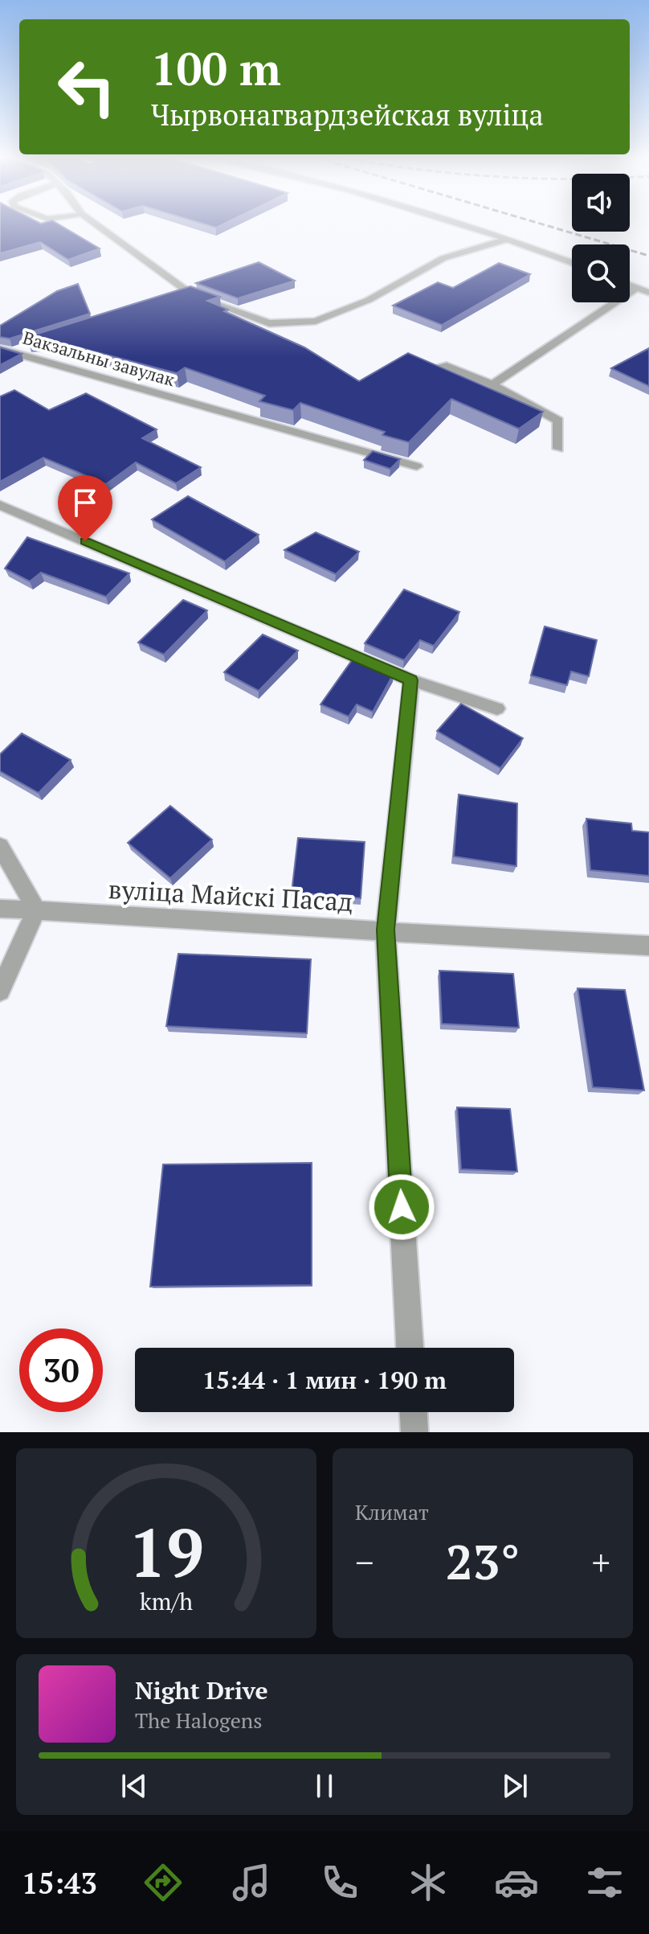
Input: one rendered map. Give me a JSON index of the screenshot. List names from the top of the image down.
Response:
{
  "streets": {
    "street": ["Вакзальны завулак", "вуліца Майскі Пасад"]
  },
  "page": {
    "turn": ["100 m", "Чырвонагвардзейская вуліца"],
    "limit": "30",
    "trip": "15:44 · 1 мин · 190 m",
    "tile": "Климат",
    "heat": ["−", "23°", "+"],
    "song": ["Night Drive", "The Halogens"],
    "tabs": "15:43",
    "gauge": ["19", "km/h"]
  }
}
